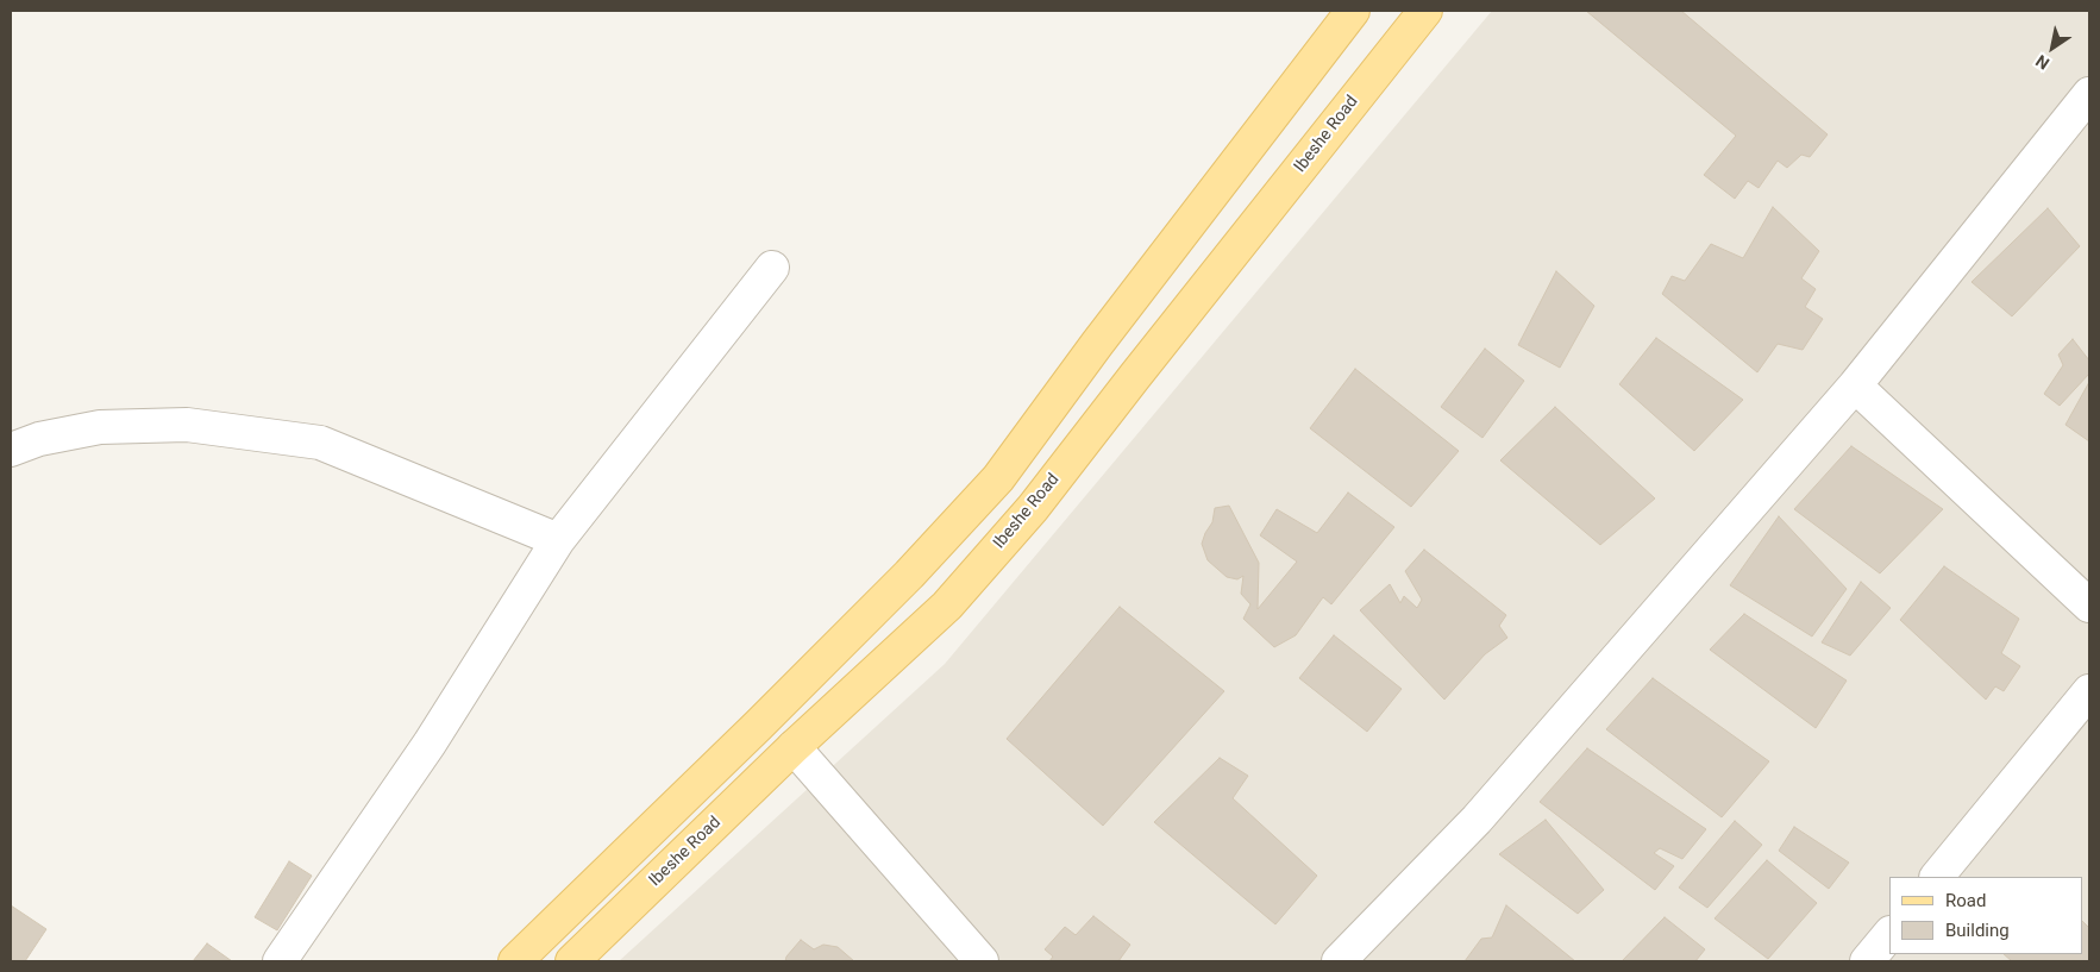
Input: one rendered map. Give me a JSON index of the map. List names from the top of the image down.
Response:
{
  "streets": {
    "main road": ["Ibeshe Road"]
  },
  "legend": ["Road", "Building"],
  "north": "bottom left"
}
